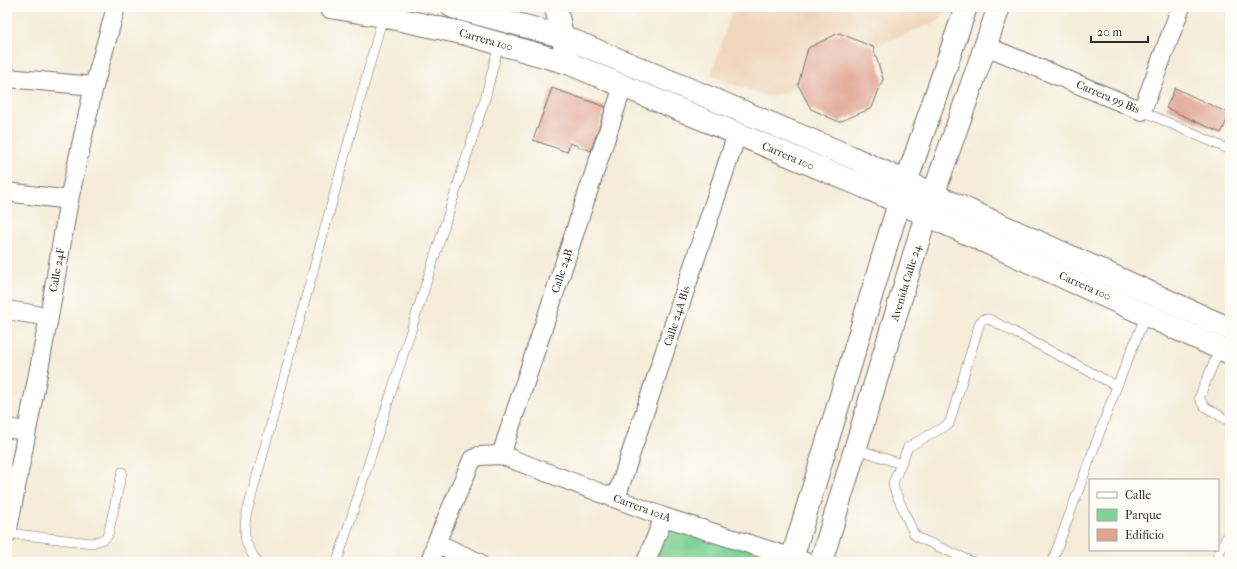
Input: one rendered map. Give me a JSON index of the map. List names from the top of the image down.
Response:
{
  "streets": {
    "main road": ["Carrera 100", "Avenida Calle 24"],
    "street": [
      "Carrera 99 Bis",
      "Calle 24F",
      "Calle 24B",
      "Calle 24A Bis",
      "Carrera 101A"
    ]
  },
  "crossings": [
    ["Carrera 100", "Calle 24B"],
    ["Carrera 100", "Avenida Calle 24"],
    ["Carrera 100", "Calle 24A Bis"],
    ["Carrera 99 Bis", "Avenida Calle 24"],
    ["Calle 24B", "Carrera 101A"],
    ["Calle 24A Bis", "Carrera 101A"]
  ],
  "legend": ["Calle", "Parque", "Edificio"],
  "scale_bar": "20 m"
}
